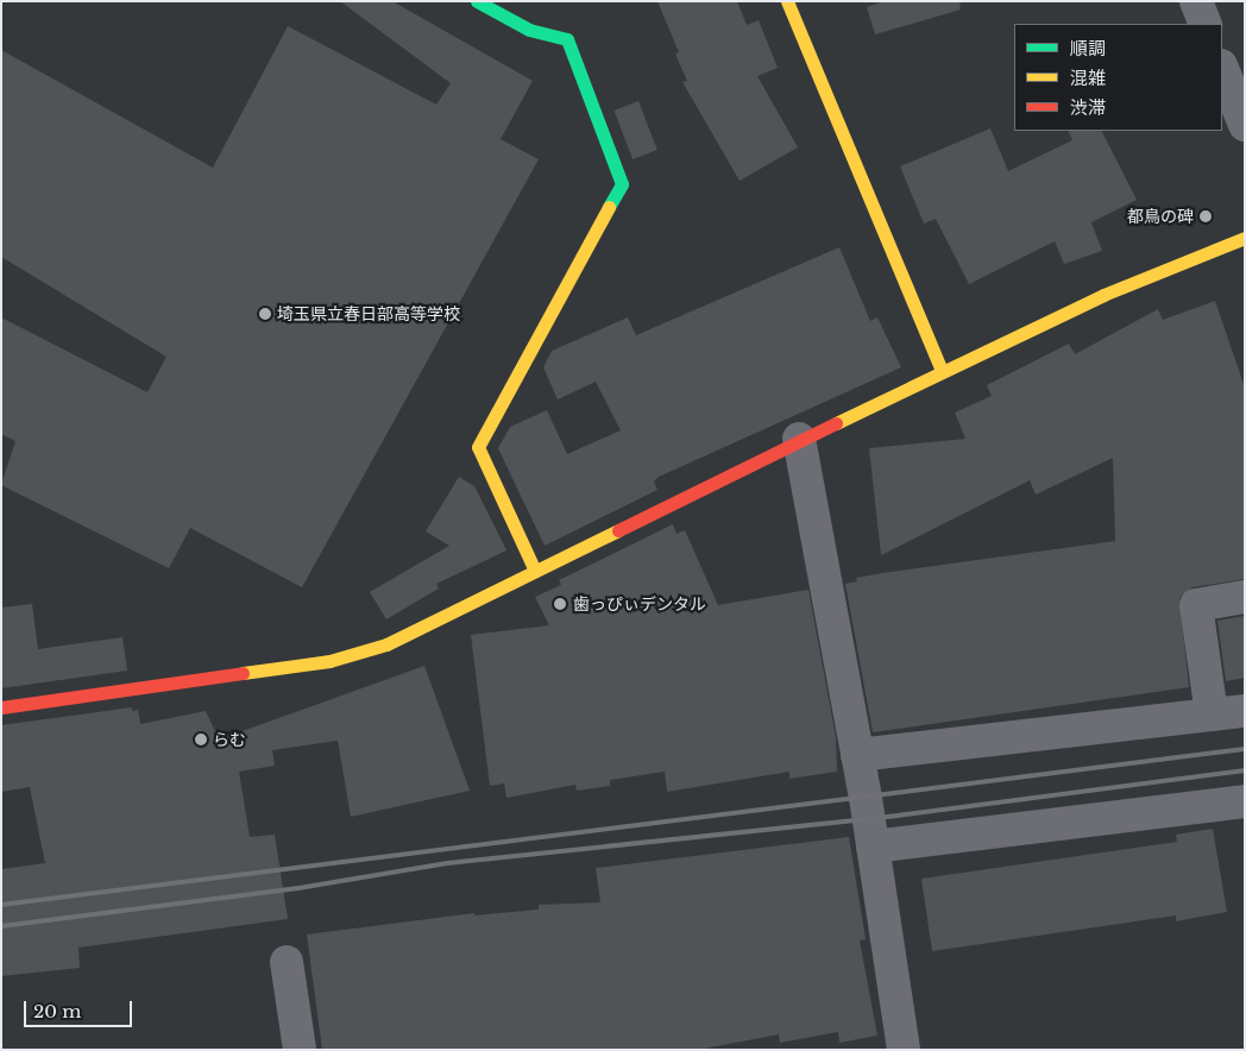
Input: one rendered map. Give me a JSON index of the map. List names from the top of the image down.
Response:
{
  "places": [
    "都鳥の碑",
    "埼玉県立春日部高等学校",
    "歯っぴぃデンタル",
    "らむ"
  ],
  "legend": ["順調", "混雑", "渋滞"],
  "scale_bar": "20 m"
}
